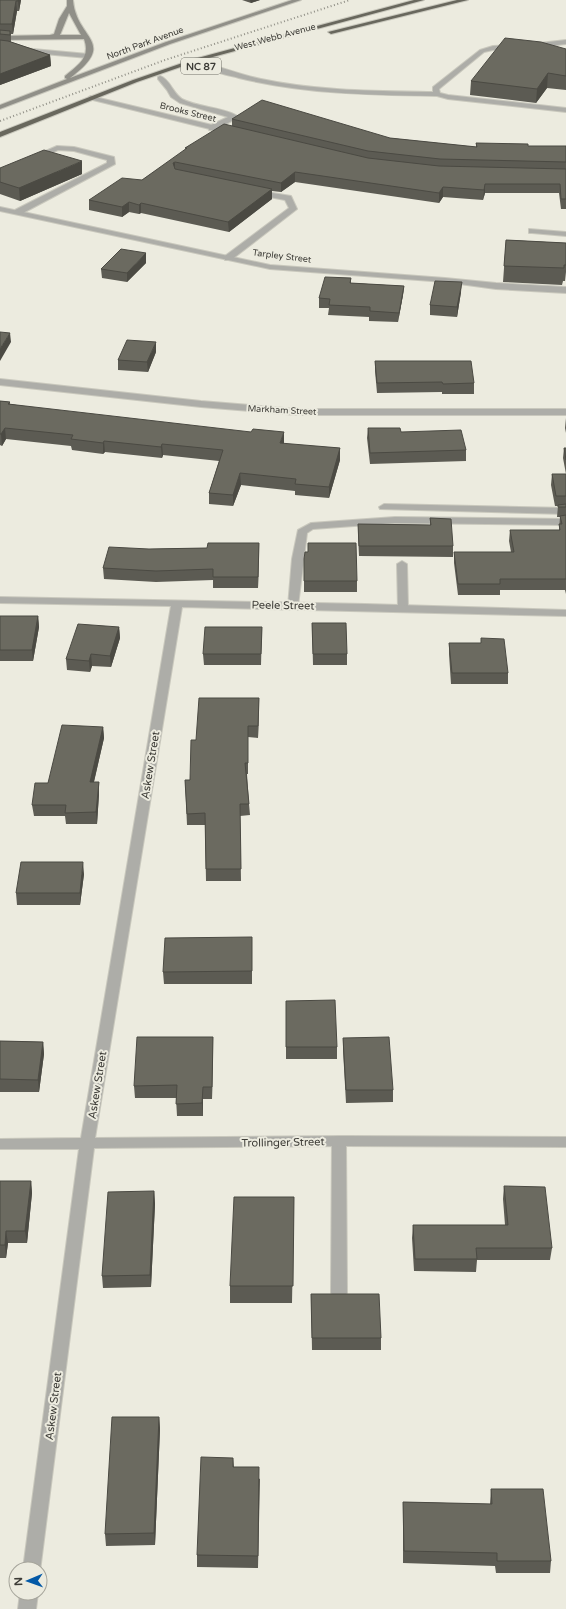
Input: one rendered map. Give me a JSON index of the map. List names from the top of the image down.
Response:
{
  "streets": {
    "highway": ["West Webb Avenue", "NC 87"],
    "street": [
      "North Park Avenue",
      "Brooks Street",
      "Tarpley Street",
      "Markham Street",
      "Peele Street",
      "Askew Street",
      "Trollinger Street"
    ]
  },
  "crossings": [
    ["West Webb Avenue", "Brooks Street"],
    ["Peele Street", "Askew Street"],
    ["Askew Street", "Trollinger Street"]
  ],
  "north": "left"
}
